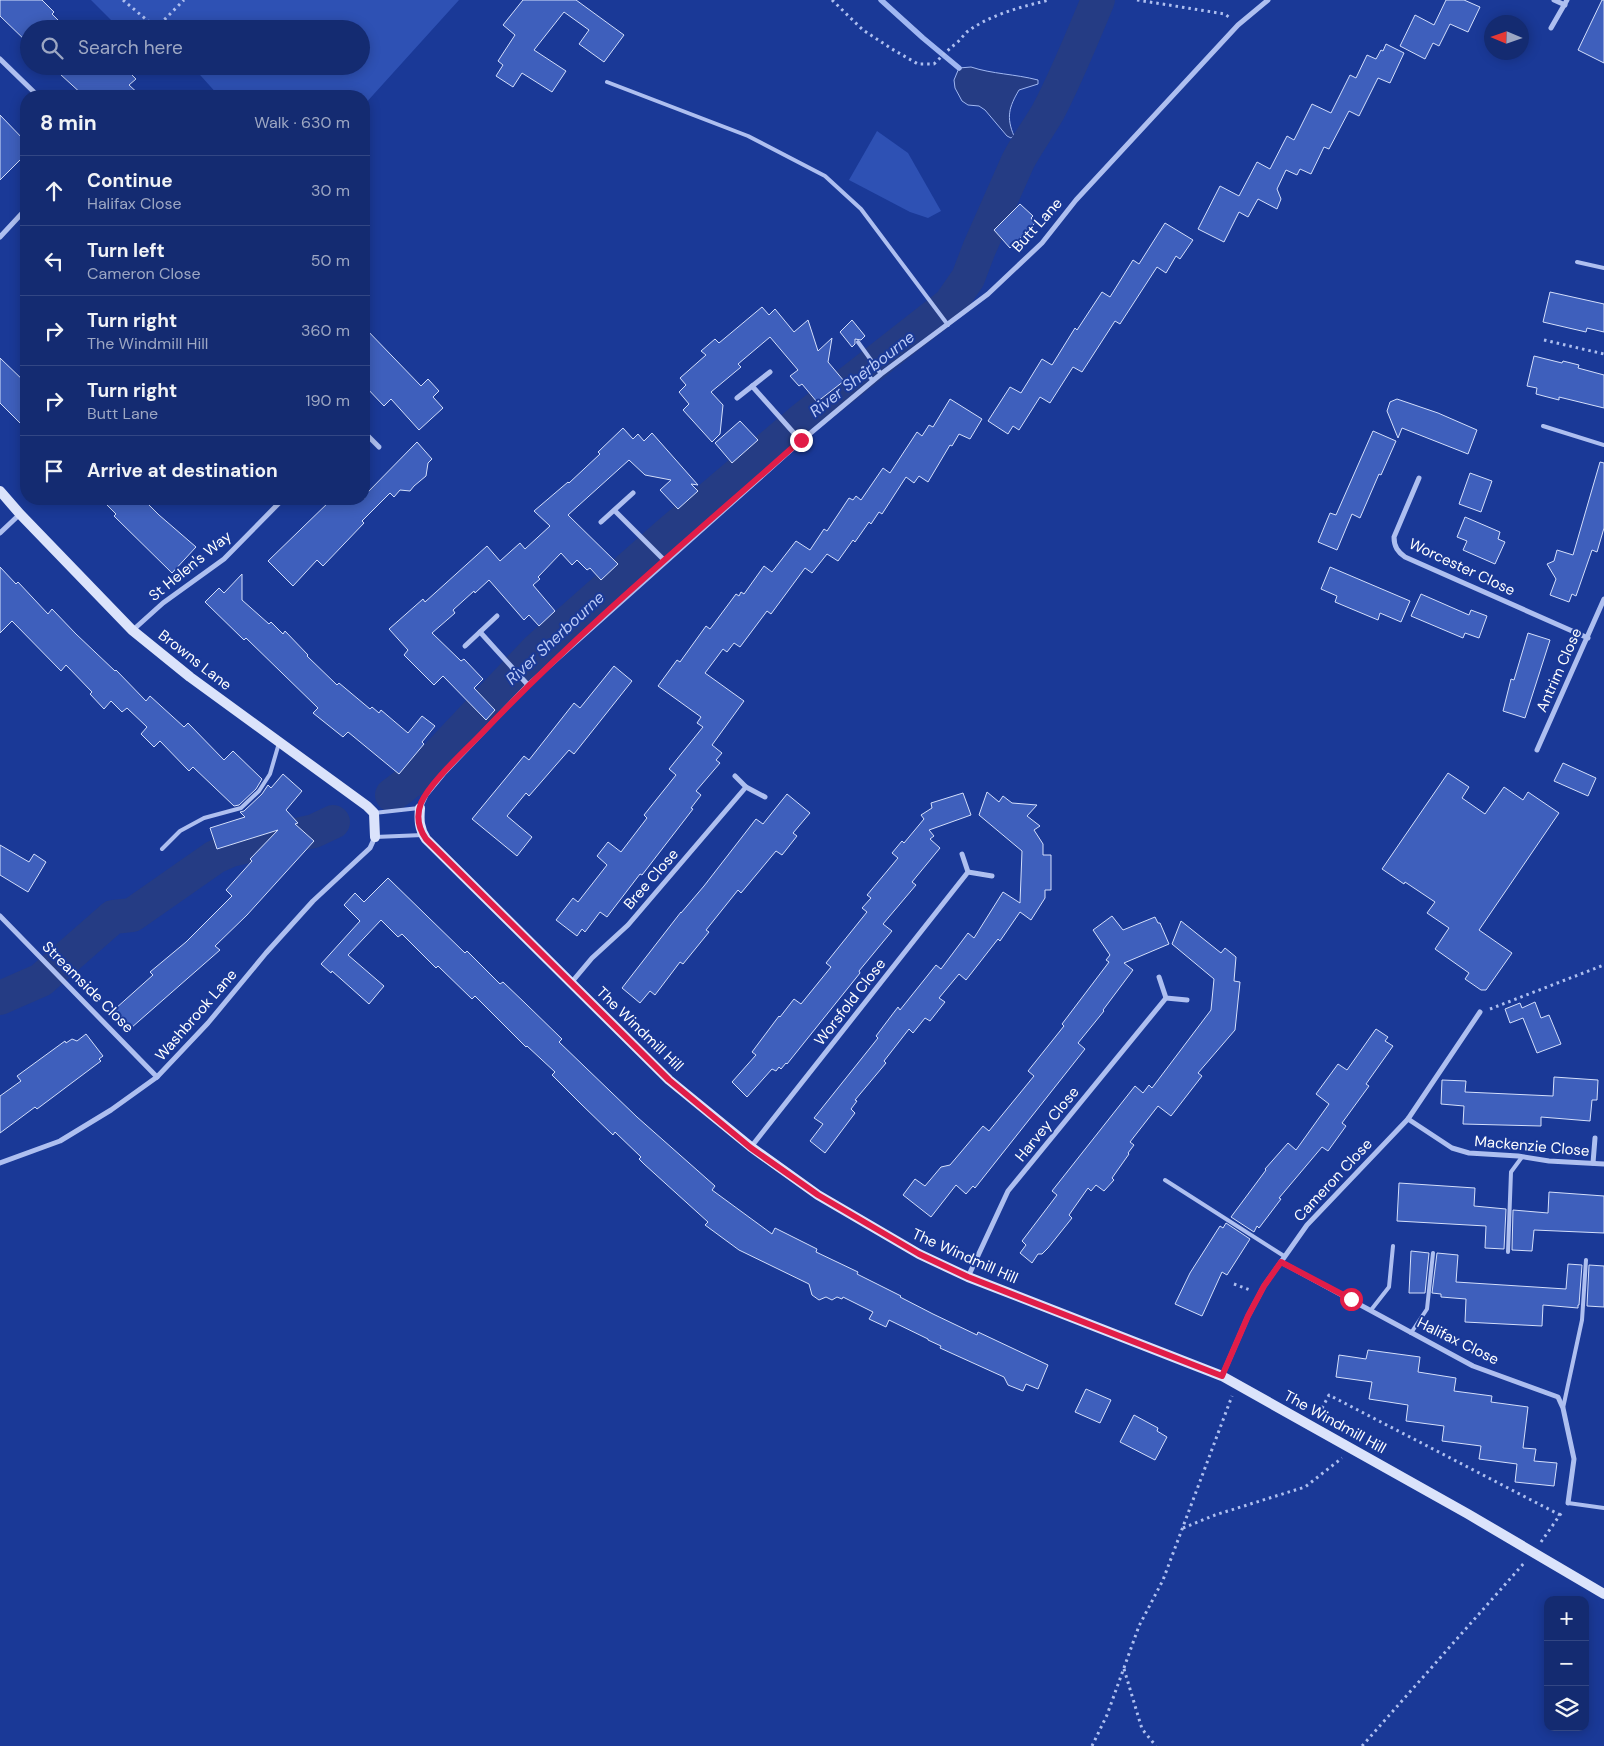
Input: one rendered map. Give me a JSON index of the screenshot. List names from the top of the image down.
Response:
{
  "streets": {
    "street": [
      "Butt Lane",
      "St Helen's Way",
      "Worcester Close",
      "Browns Lane",
      "Antrim Close",
      "Bree Close",
      "Streamside Close",
      "Worsfold Close",
      "Washbrook Lane",
      "The Windmill Hill",
      "Harvey Close",
      "Mackenzie Close",
      "Cameron Close",
      "Halifax Close"
    ]
  },
  "crossings": [
    ["St Helen's Way", "Browns Lane"],
    ["Worcester Close", "Antrim Close"],
    ["Bree Close", "The Windmill Hill"],
    ["Streamside Close", "Washbrook Lane"],
    ["Worsfold Close", "The Windmill Hill"],
    ["The Windmill Hill", "Harvey Close"],
    ["The Windmill Hill", "Cameron Close"],
    ["Mackenzie Close", "Cameron Close"],
    ["Cameron Close", "Halifax Close"]
  ],
  "water": ["River Sherbourne"],
  "north": "left",
  "page": {
    "search": "Search here",
    "heading": ["8 min", "Walk · 630 m"],
    "list": [
      ["Continue", "Halifax Close", "30 m"],
      ["Turn left", "Cameron Close", "50 m"],
      ["Turn right", "The Windmill Hill", "360 m"],
      ["Turn right", "Butt Lane", "190 m"],
      "Arrive at destination"
    ],
    "map_buttons": ["+", "−"]
  }
}
